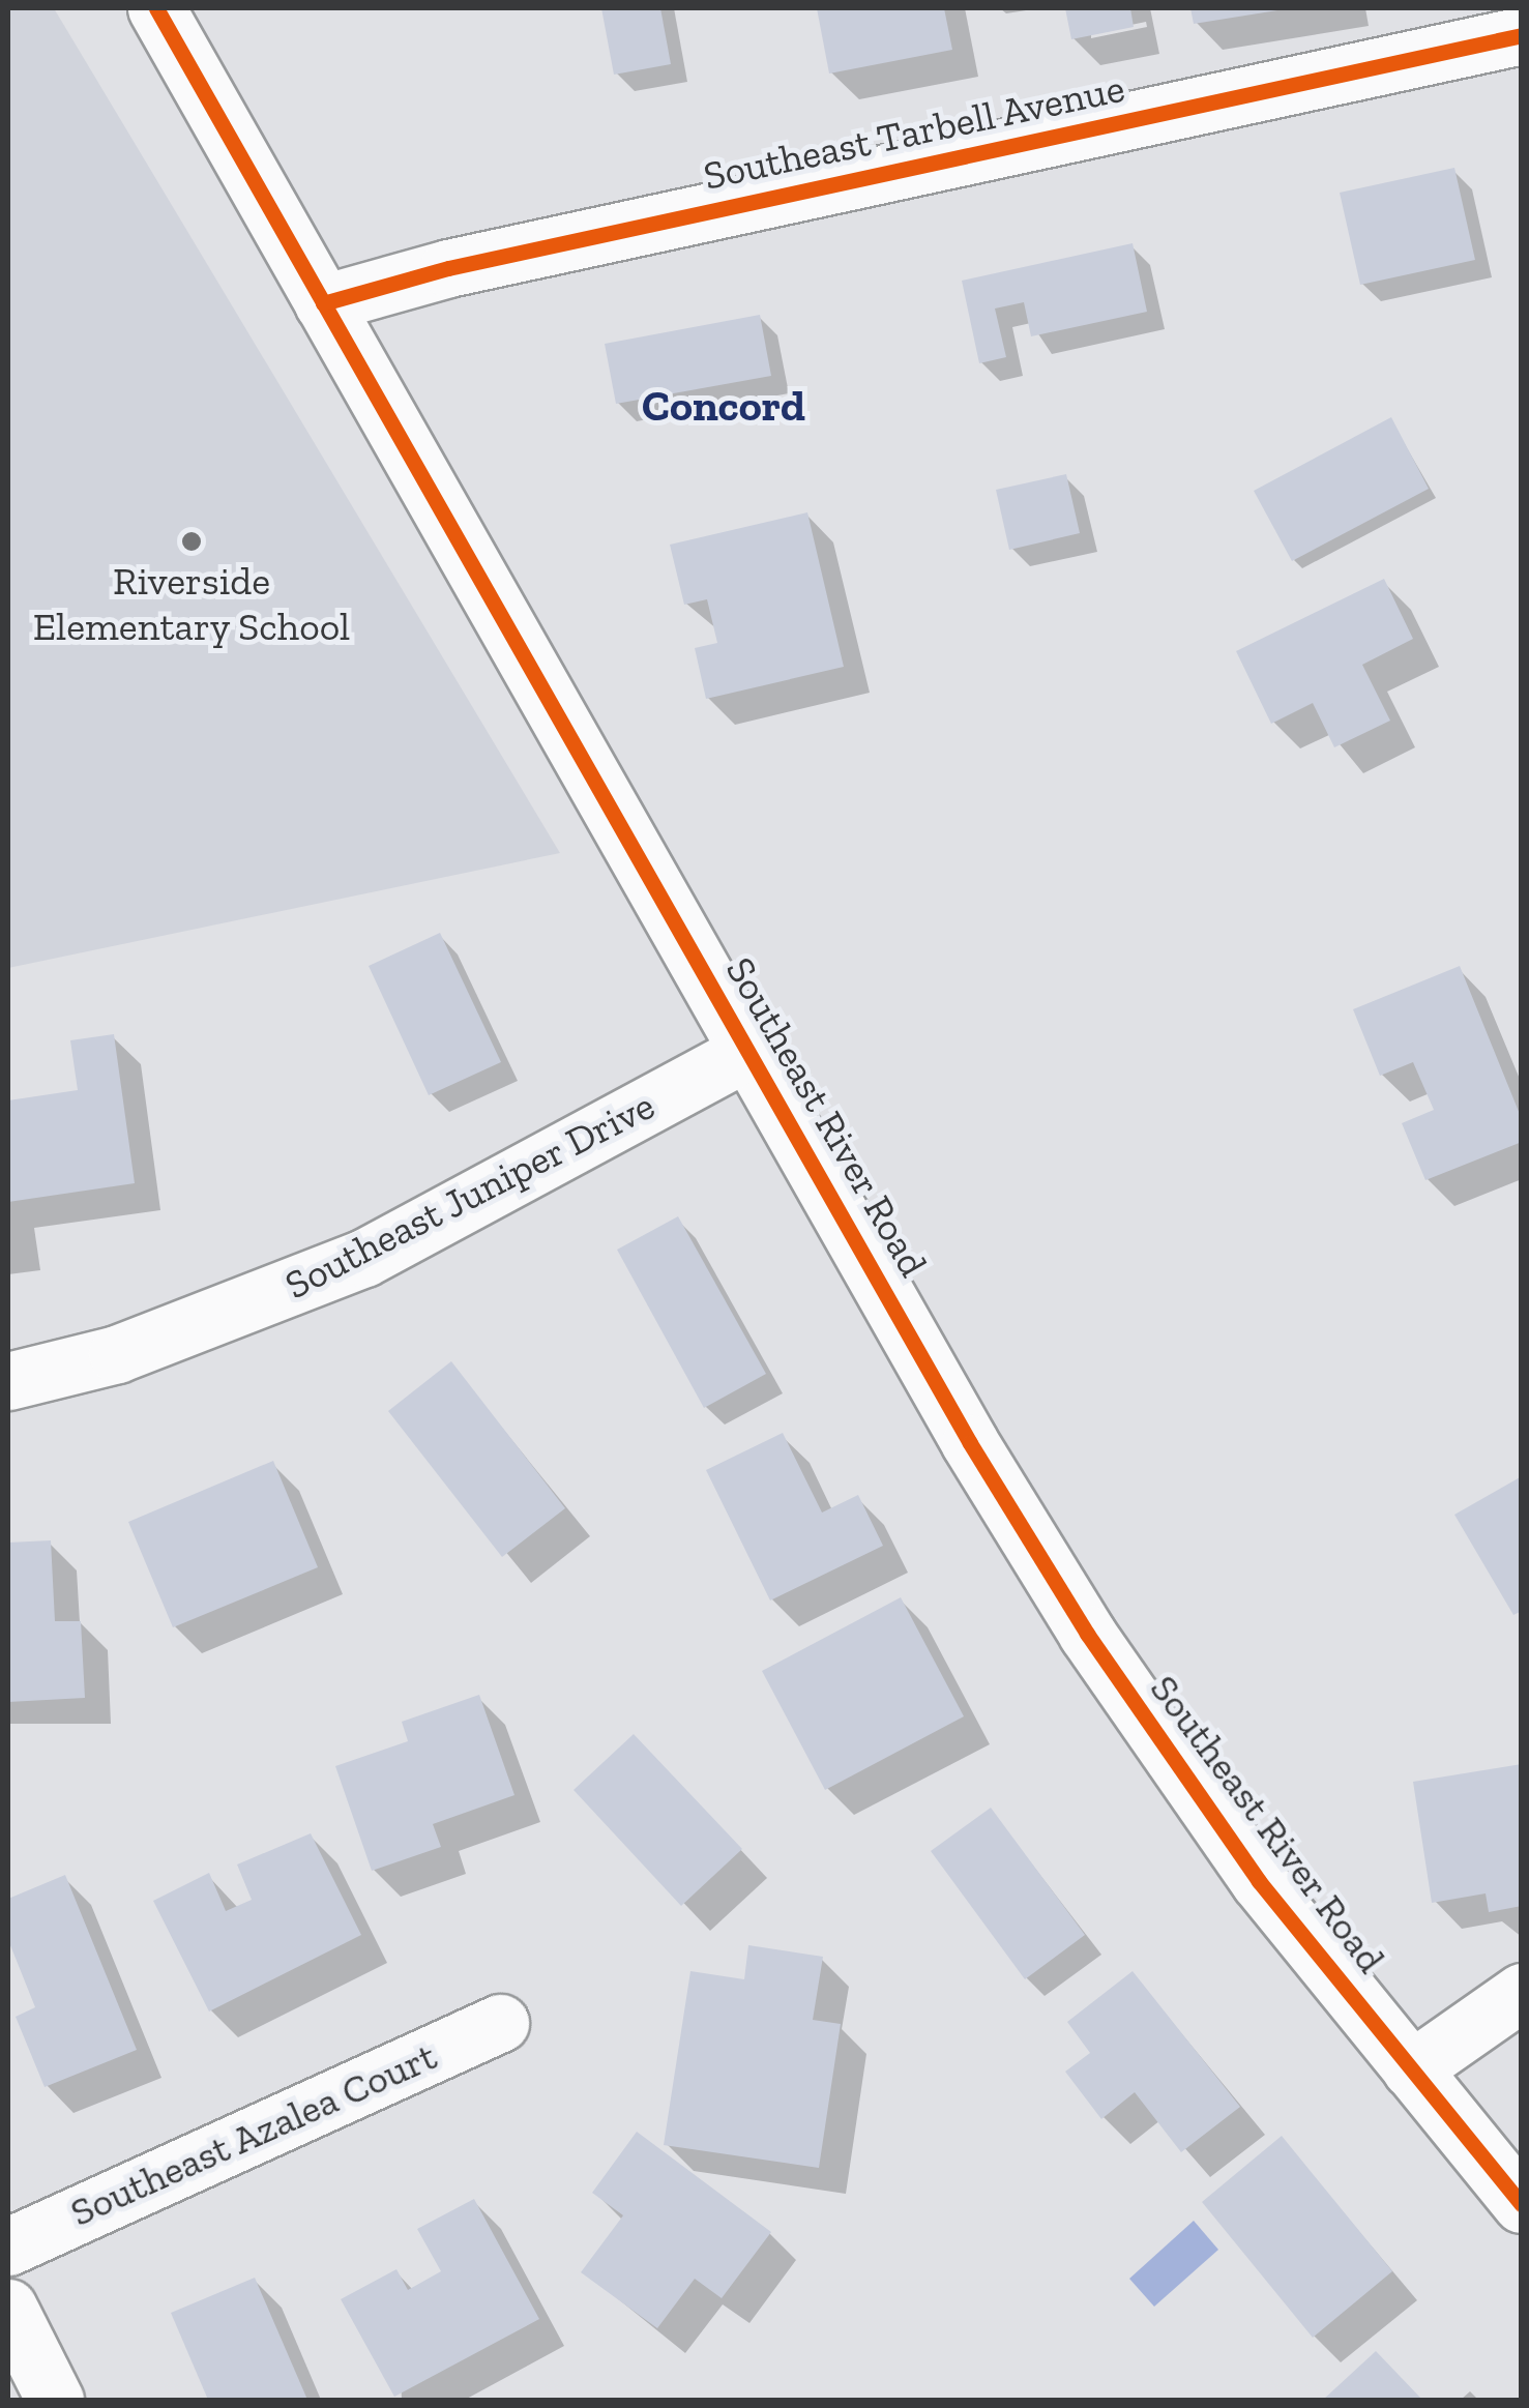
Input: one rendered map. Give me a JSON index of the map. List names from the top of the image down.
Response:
{
  "streets": {
    "street": [
      "Southeast Tarbell Avenue",
      "Southeast River Road",
      "Southeast Juniper Drive",
      "Southeast Azalea Court"
    ]
  },
  "crossings": [
    ["Southeast Tarbell Avenue", "Southeast River Road"],
    ["Southeast River Road", "Southeast Juniper Drive"]
  ],
  "districts": ["Concord"],
  "places": ["Riverside Elementary School"]
}
